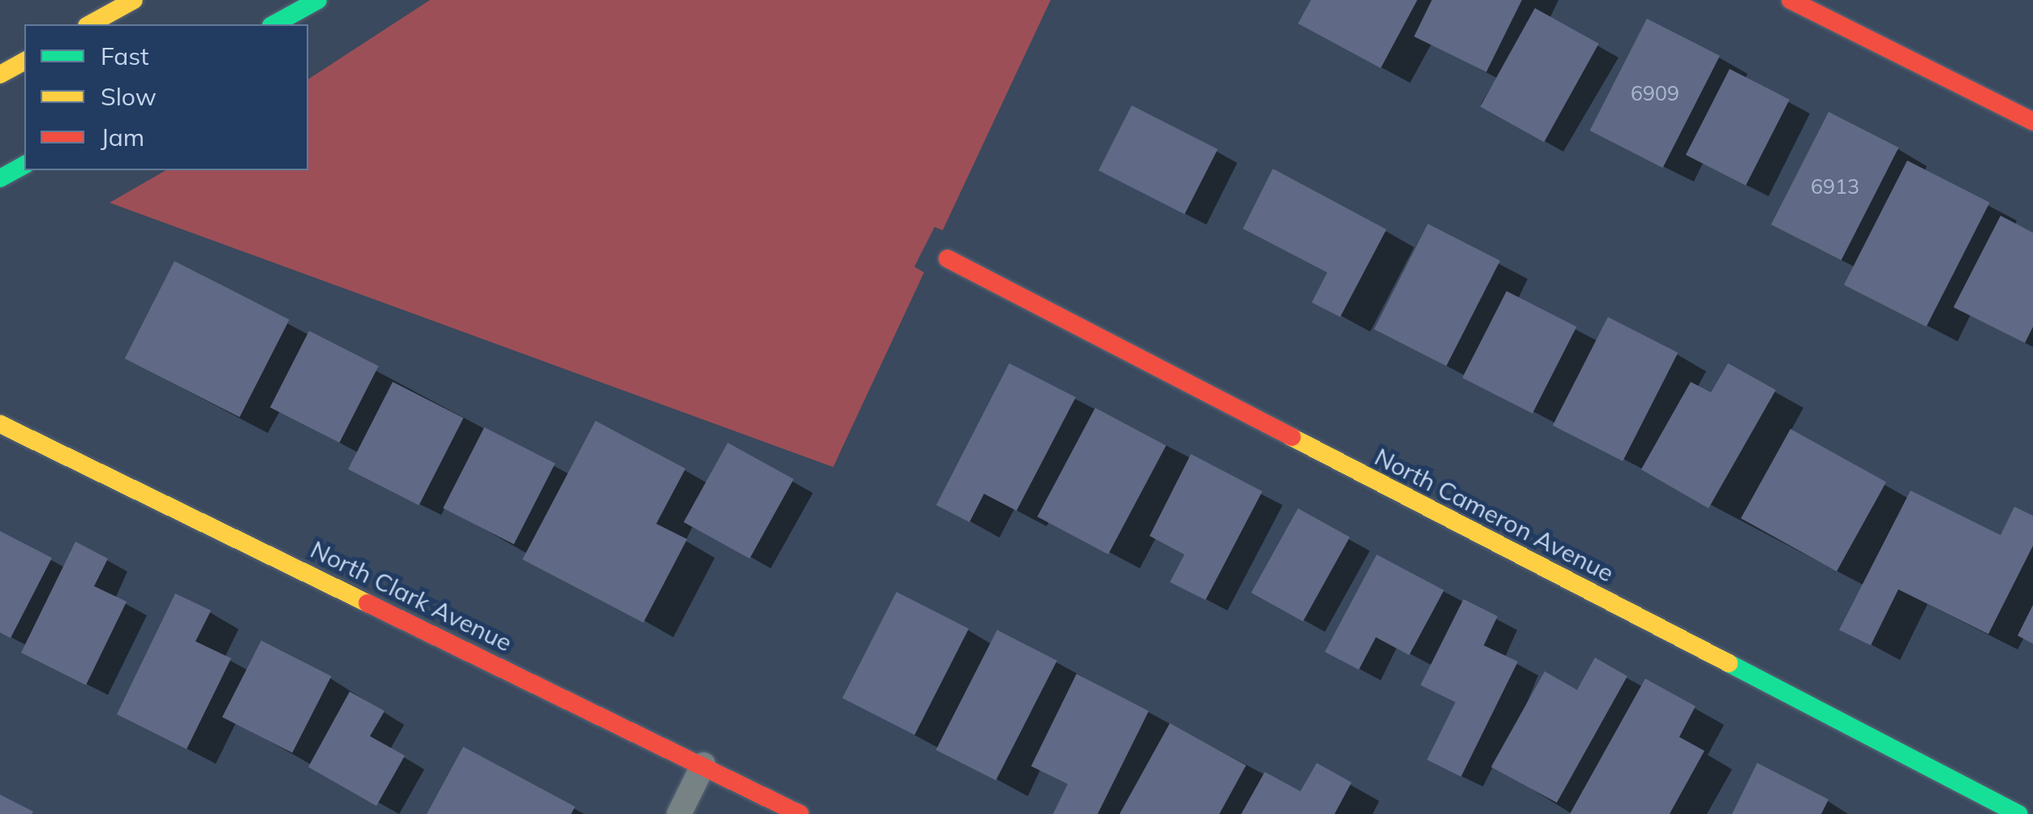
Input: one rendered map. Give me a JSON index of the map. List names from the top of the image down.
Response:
{
  "streets": {
    "street": ["North Cameron Avenue", "North Clark Avenue"]
  },
  "house_numbers": ["6909", "6913"],
  "legend": ["Fast", "Slow", "Jam"]
}
